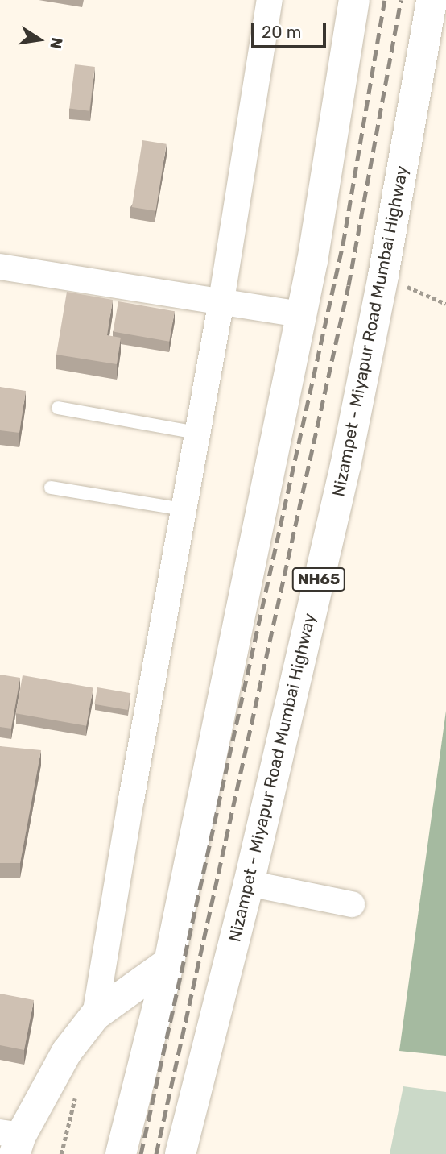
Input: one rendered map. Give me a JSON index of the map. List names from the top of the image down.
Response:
{
  "streets": {
    "main road": ["Nizampet - Miyapur Road Mumbai Highway", "NH65"]
  },
  "scale_bar": "20 m",
  "north": "right"
}
